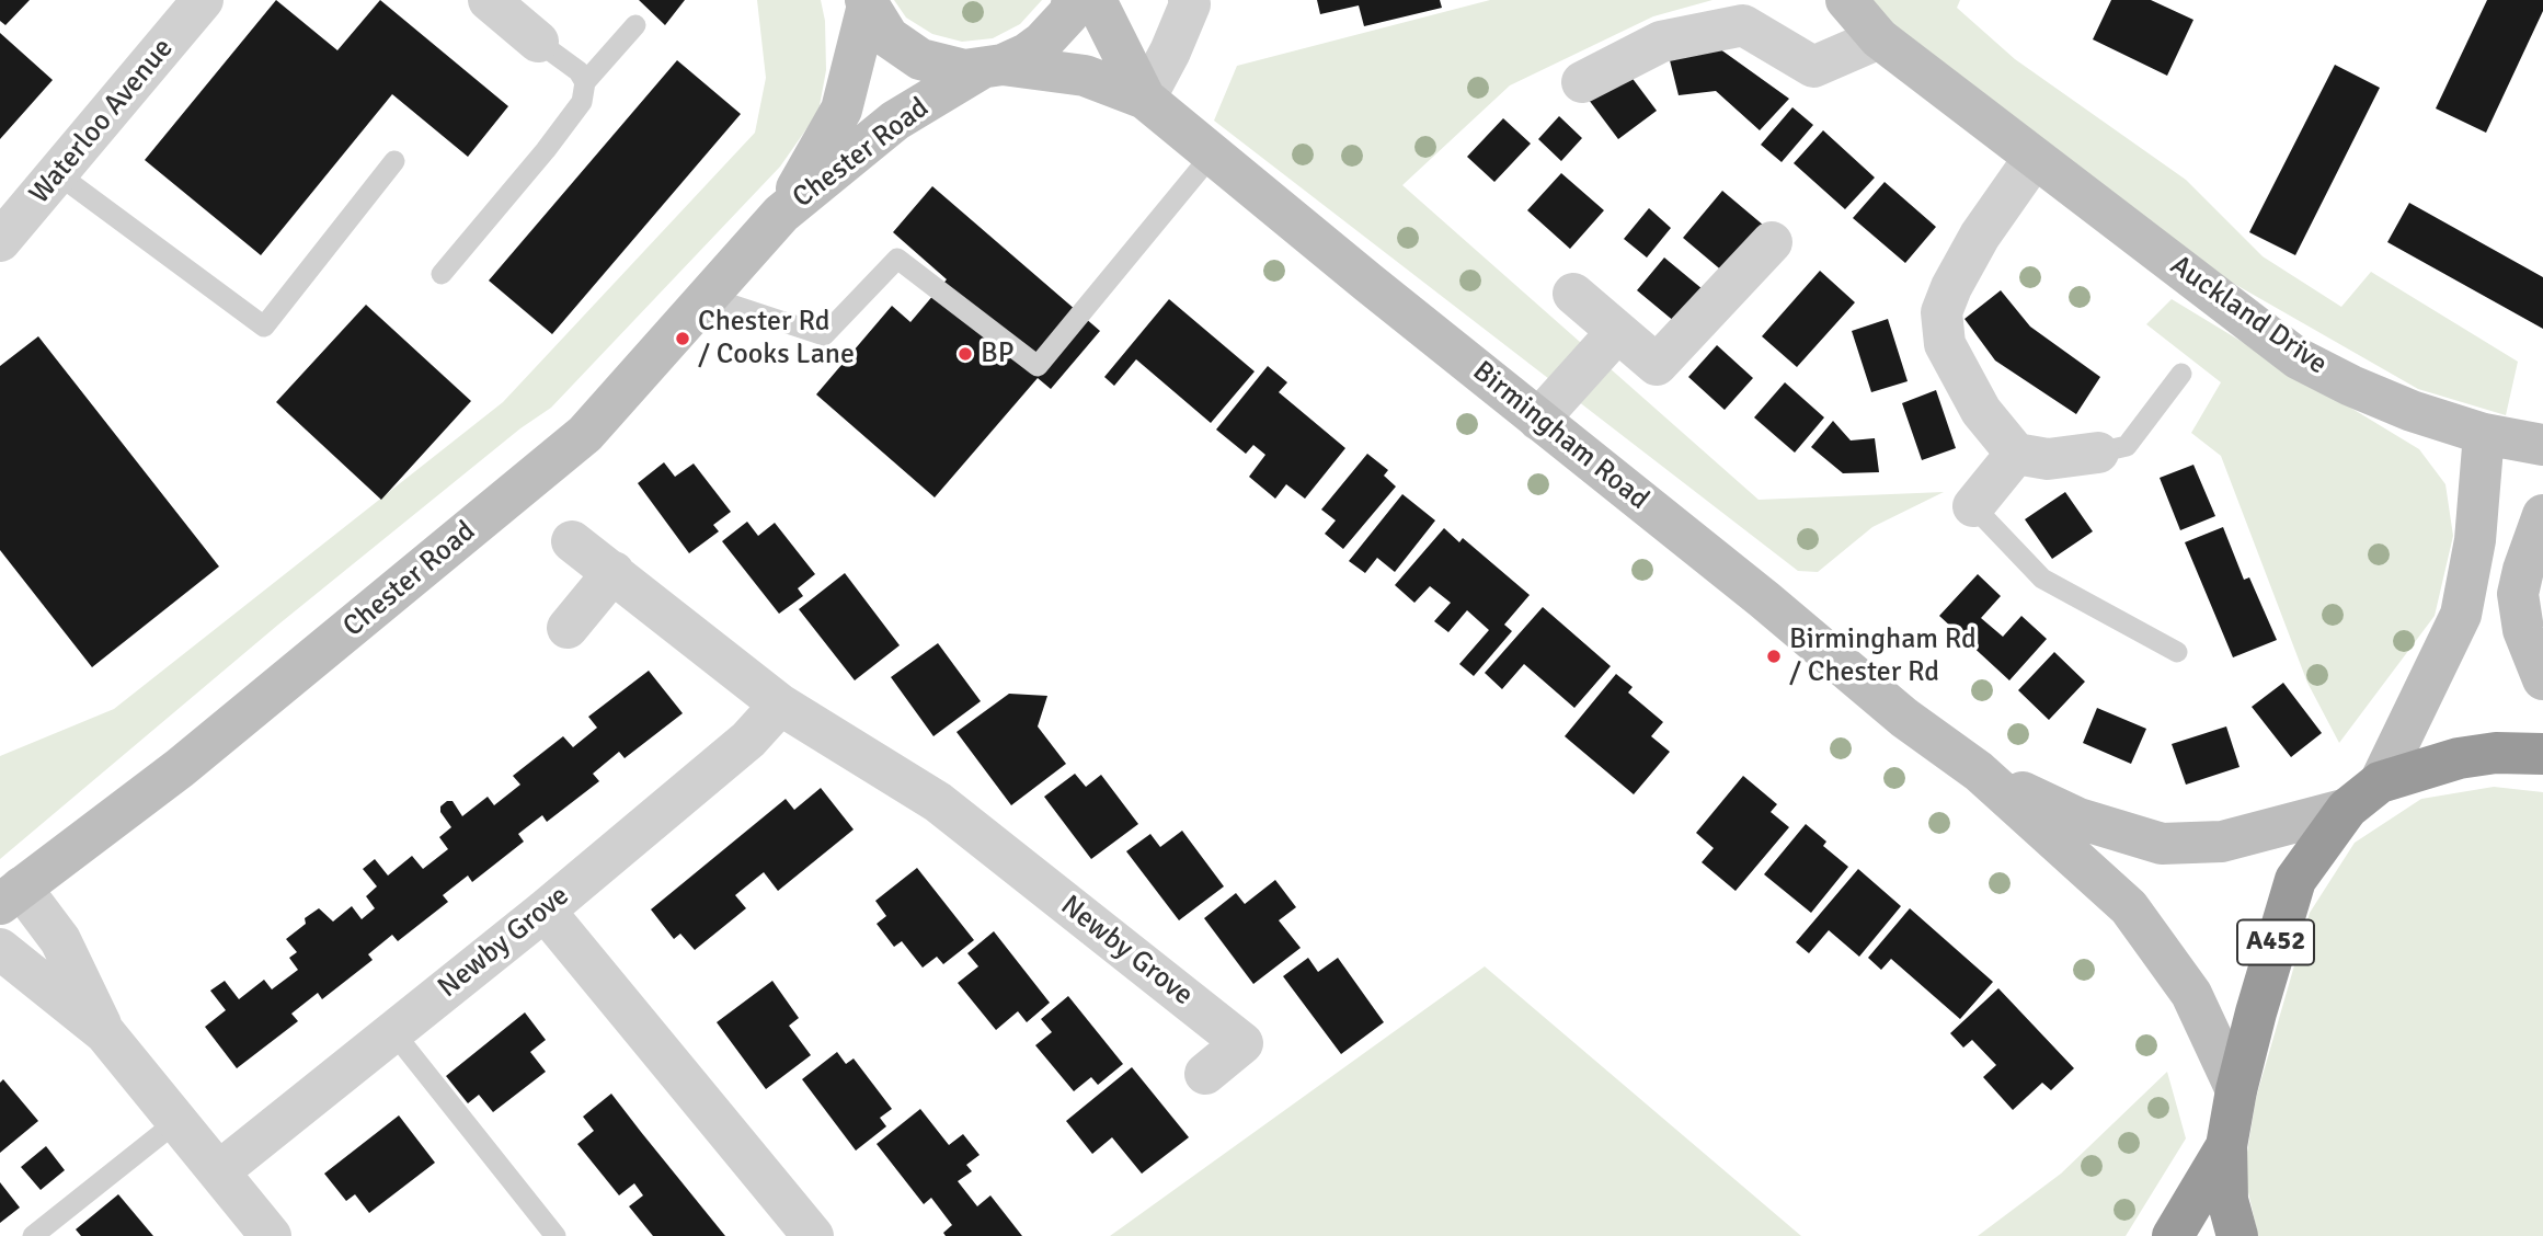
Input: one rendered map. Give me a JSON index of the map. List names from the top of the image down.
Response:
{
  "streets": {
    "highway": ["A452"],
    "main road": ["Chester Road", "Auckland Drive", "Birmingham Road"],
    "street": ["Waterloo Avenue", "Newby Grove"]
  },
  "crossings": [
    ["Chester Road", "Birmingham Road"],
    ["Birmingham Road", "A452"]
  ],
  "places": ["Chester Rd / Cooks Lane", "BP", "Birmingham Rd / Chester Rd"]
}
